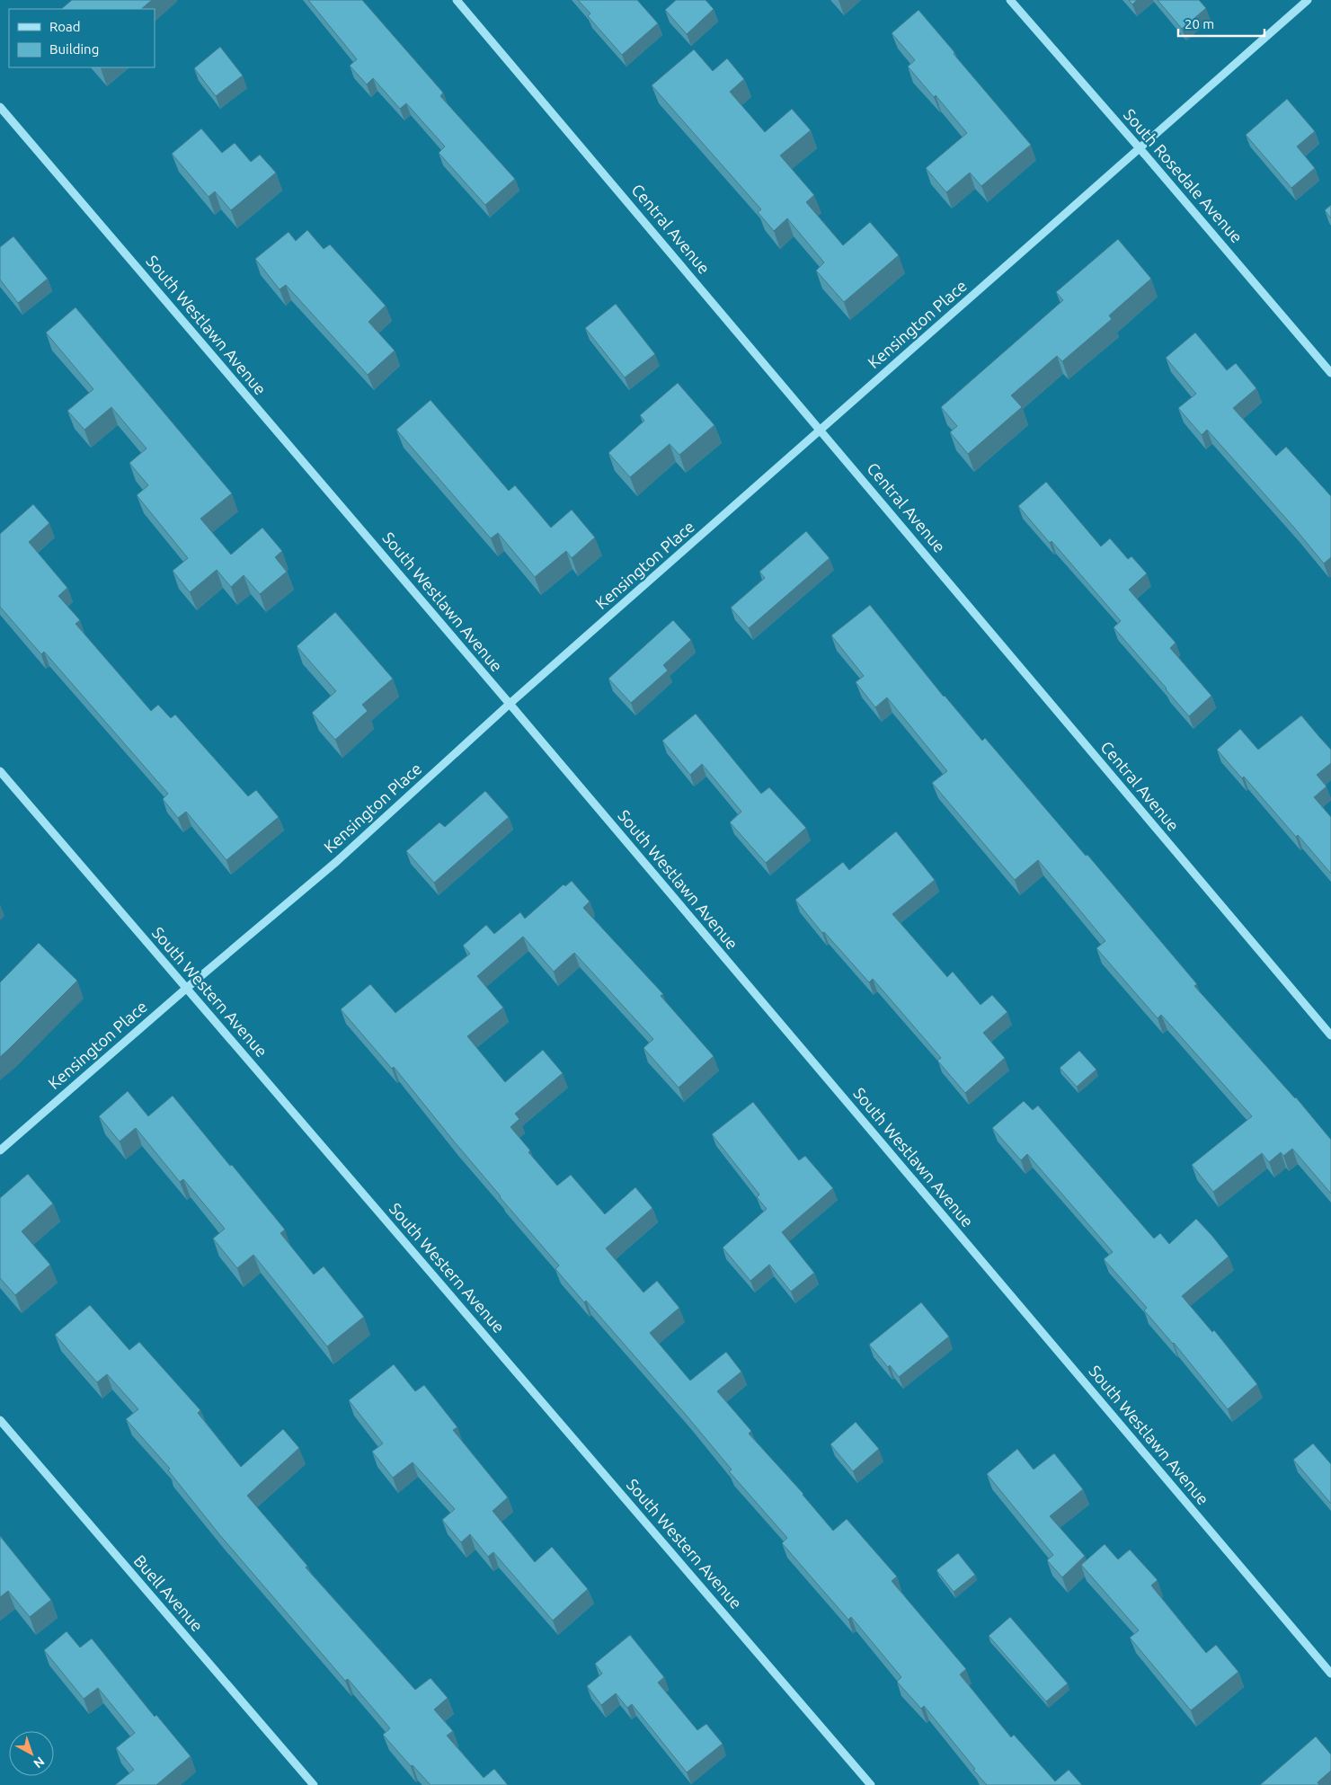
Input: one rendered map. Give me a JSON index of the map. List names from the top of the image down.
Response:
{
  "streets": {
    "street": [
      "South Rosedale Avenue",
      "Central Avenue",
      "Kensington Place",
      "South Westlawn Avenue",
      "South Western Avenue",
      "Buell Avenue"
    ]
  },
  "crossings": [
    ["South Rosedale Avenue", "Kensington Place"],
    ["Central Avenue", "Kensington Place"],
    ["Kensington Place", "South Westlawn Avenue"],
    ["Kensington Place", "South Western Avenue"]
  ],
  "legend": ["Road", "Building"],
  "scale_bar": "20 m",
  "north": "bottom right"
}
